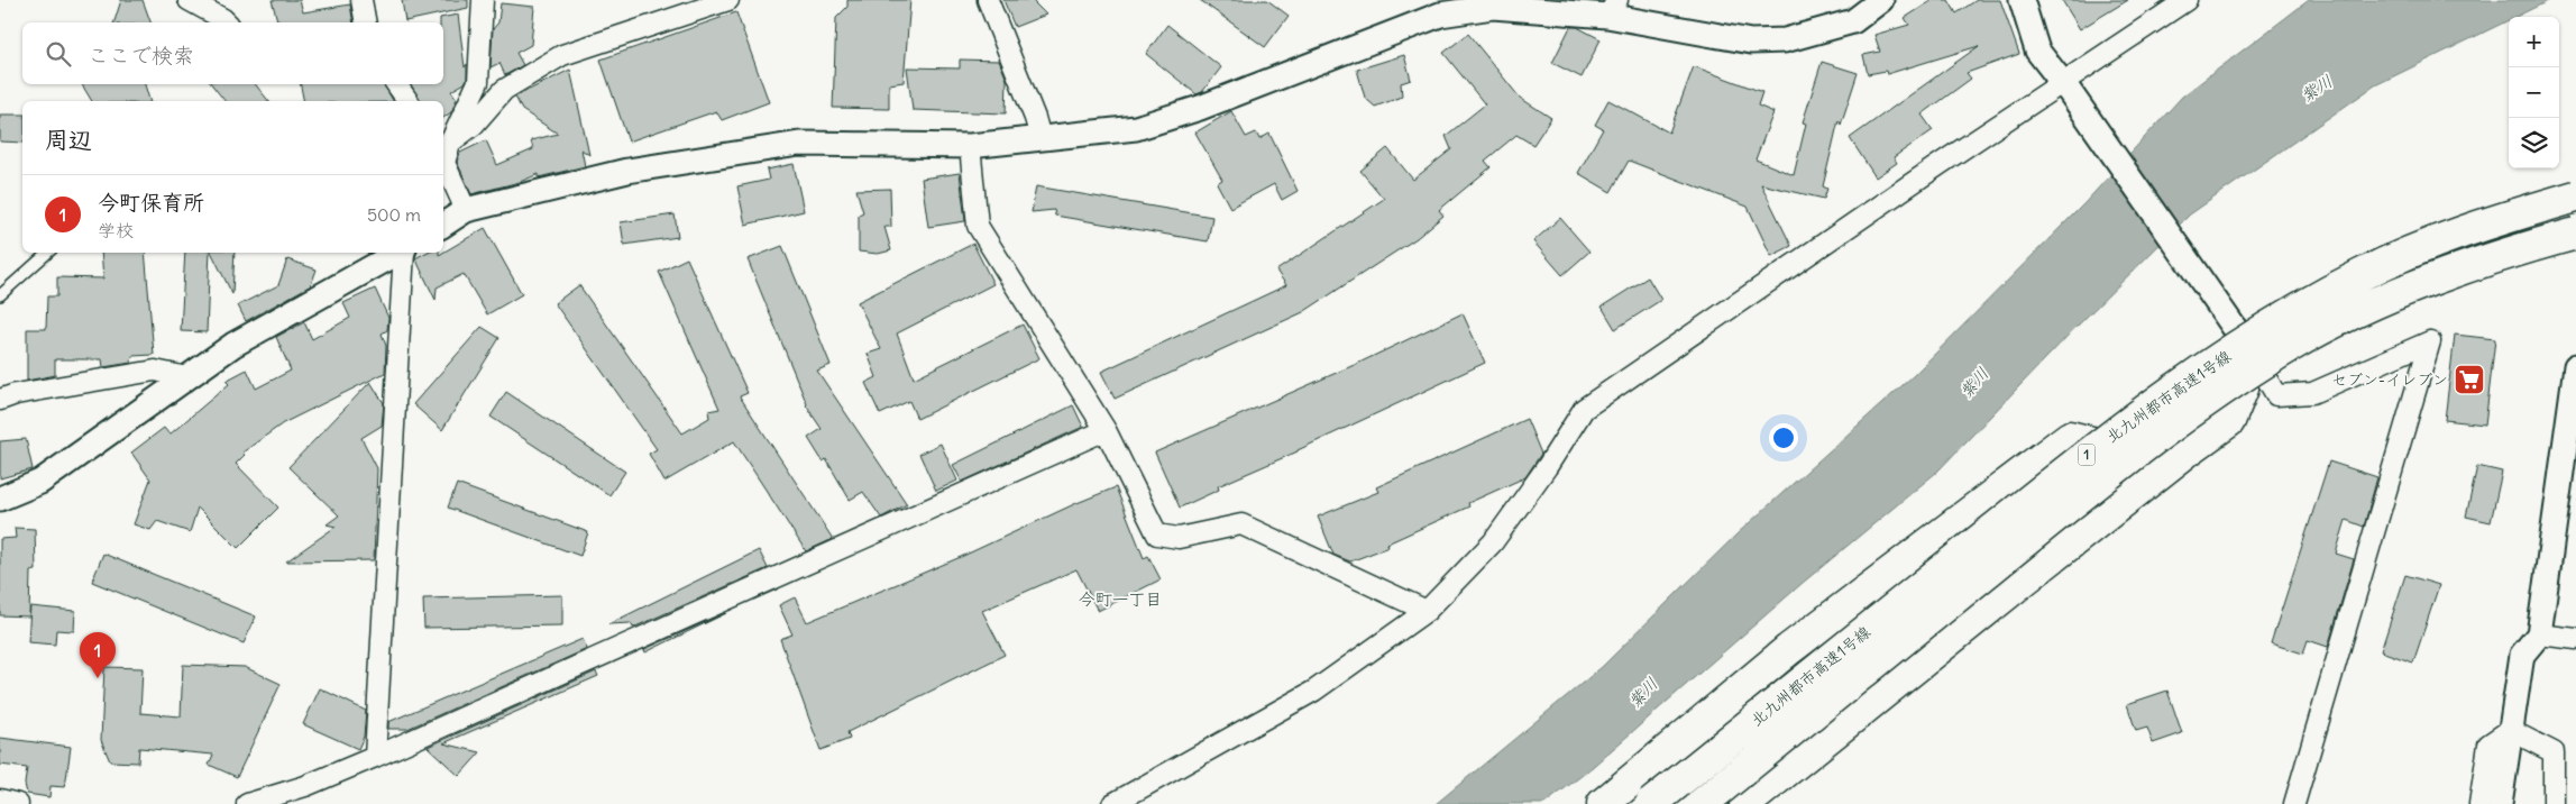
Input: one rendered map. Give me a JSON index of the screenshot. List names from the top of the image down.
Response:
{
  "streets": {
    "highway": ["北九州都市高速1号線", "1"]
  },
  "districts": ["今町一丁目"],
  "water": ["紫川"],
  "places": {
    "supermarket": ["セブン-イレブン"]
  },
  "page": {
    "map_buttons": ["+", "−"],
    "search": "ここで検索",
    "heading": "周辺",
    "list": [
      {
        "mark": "1",
        "name": "今町保育所",
        "note": "学校",
        "value": "500 m"
      }
    ],
    "pins": "1"
  }
}
